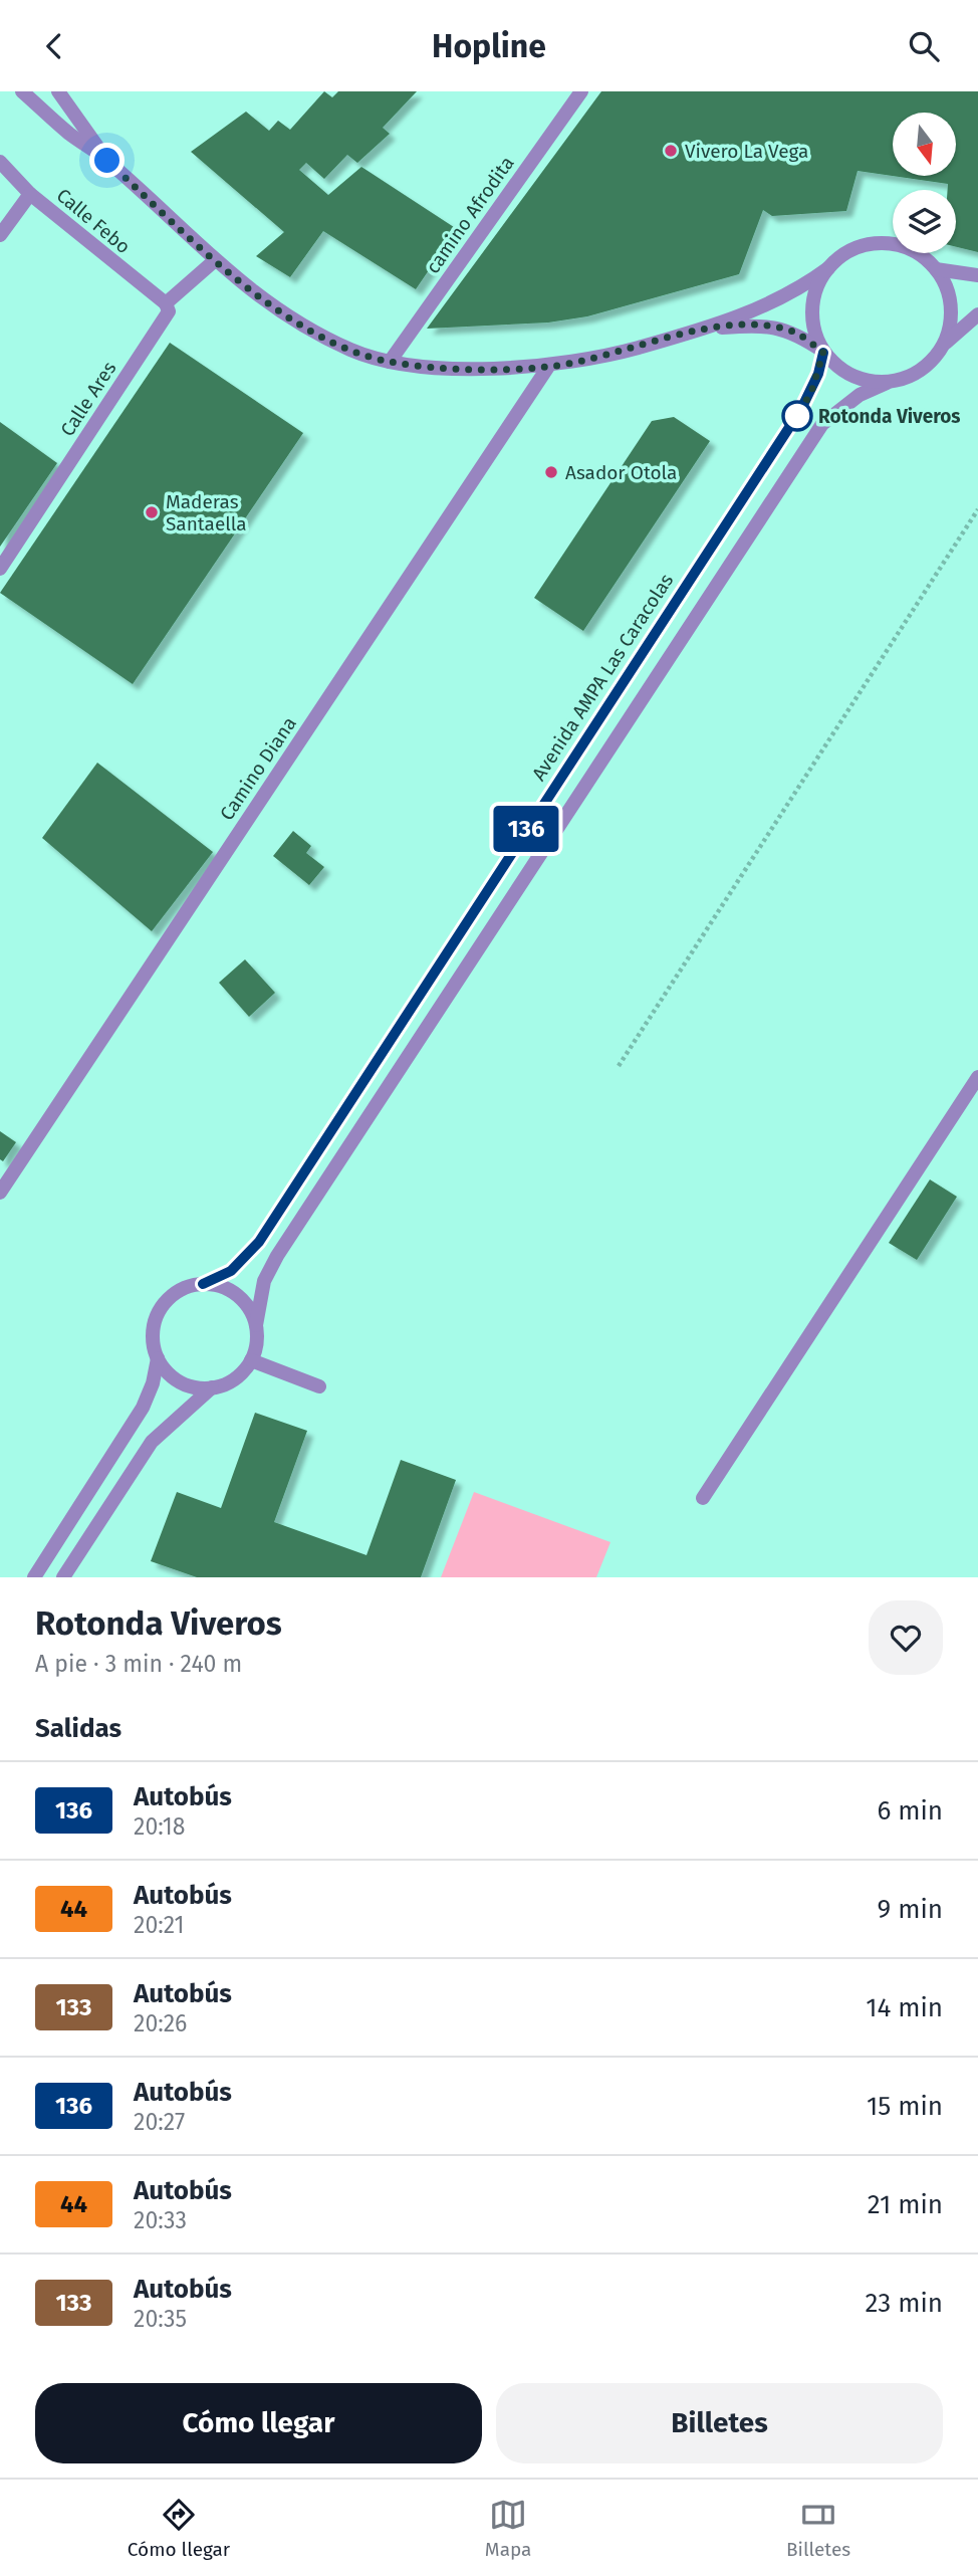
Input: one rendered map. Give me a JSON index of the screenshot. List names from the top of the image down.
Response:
{
  "streets": {
    "street": [
      "camino Afrodita",
      "Calle Febo",
      "Calle Ares",
      "Avenida AMPA Las Caracolas",
      "Camino Diana"
    ]
  },
  "crossings": [
    ["Calle Febo", "Calle Ares"]
  ],
  "places": [
    "Vivero La Vega",
    "Rotonda Viveros",
    "Asador Otola",
    "Maderas Santaella"
  ],
  "lines": ["bus line 136"],
  "north": "bottom",
  "page": {
    "header": "Hopline",
    "on_map": "136",
    "heading": [
      ["Rotonda Viveros", "A pie · 3 min · 240 m"],
      "Salidas"
    ],
    "list": [
      {
        "mark": "136",
        "name": "Autobús",
        "note": "20:18",
        "value": "6 min"
      },
      {
        "mark": "44",
        "name": "Autobús",
        "note": "20:21",
        "value": "9 min"
      },
      {
        "mark": "133",
        "name": "Autobús",
        "note": "20:26",
        "value": "14 min"
      },
      {
        "mark": "136",
        "name": "Autobús",
        "note": "20:27",
        "value": "15 min"
      },
      {
        "mark": "44",
        "name": "Autobús",
        "note": "20:33",
        "value": "21 min"
      },
      {
        "mark": "133",
        "name": "Autobús",
        "note": "20:35",
        "value": "23 min"
      }
    ],
    "buttons": ["Cómo llegar", "Billetes"],
    "tabs": ["Cómo llegar", "Mapa", "Billetes"]
  }
}
